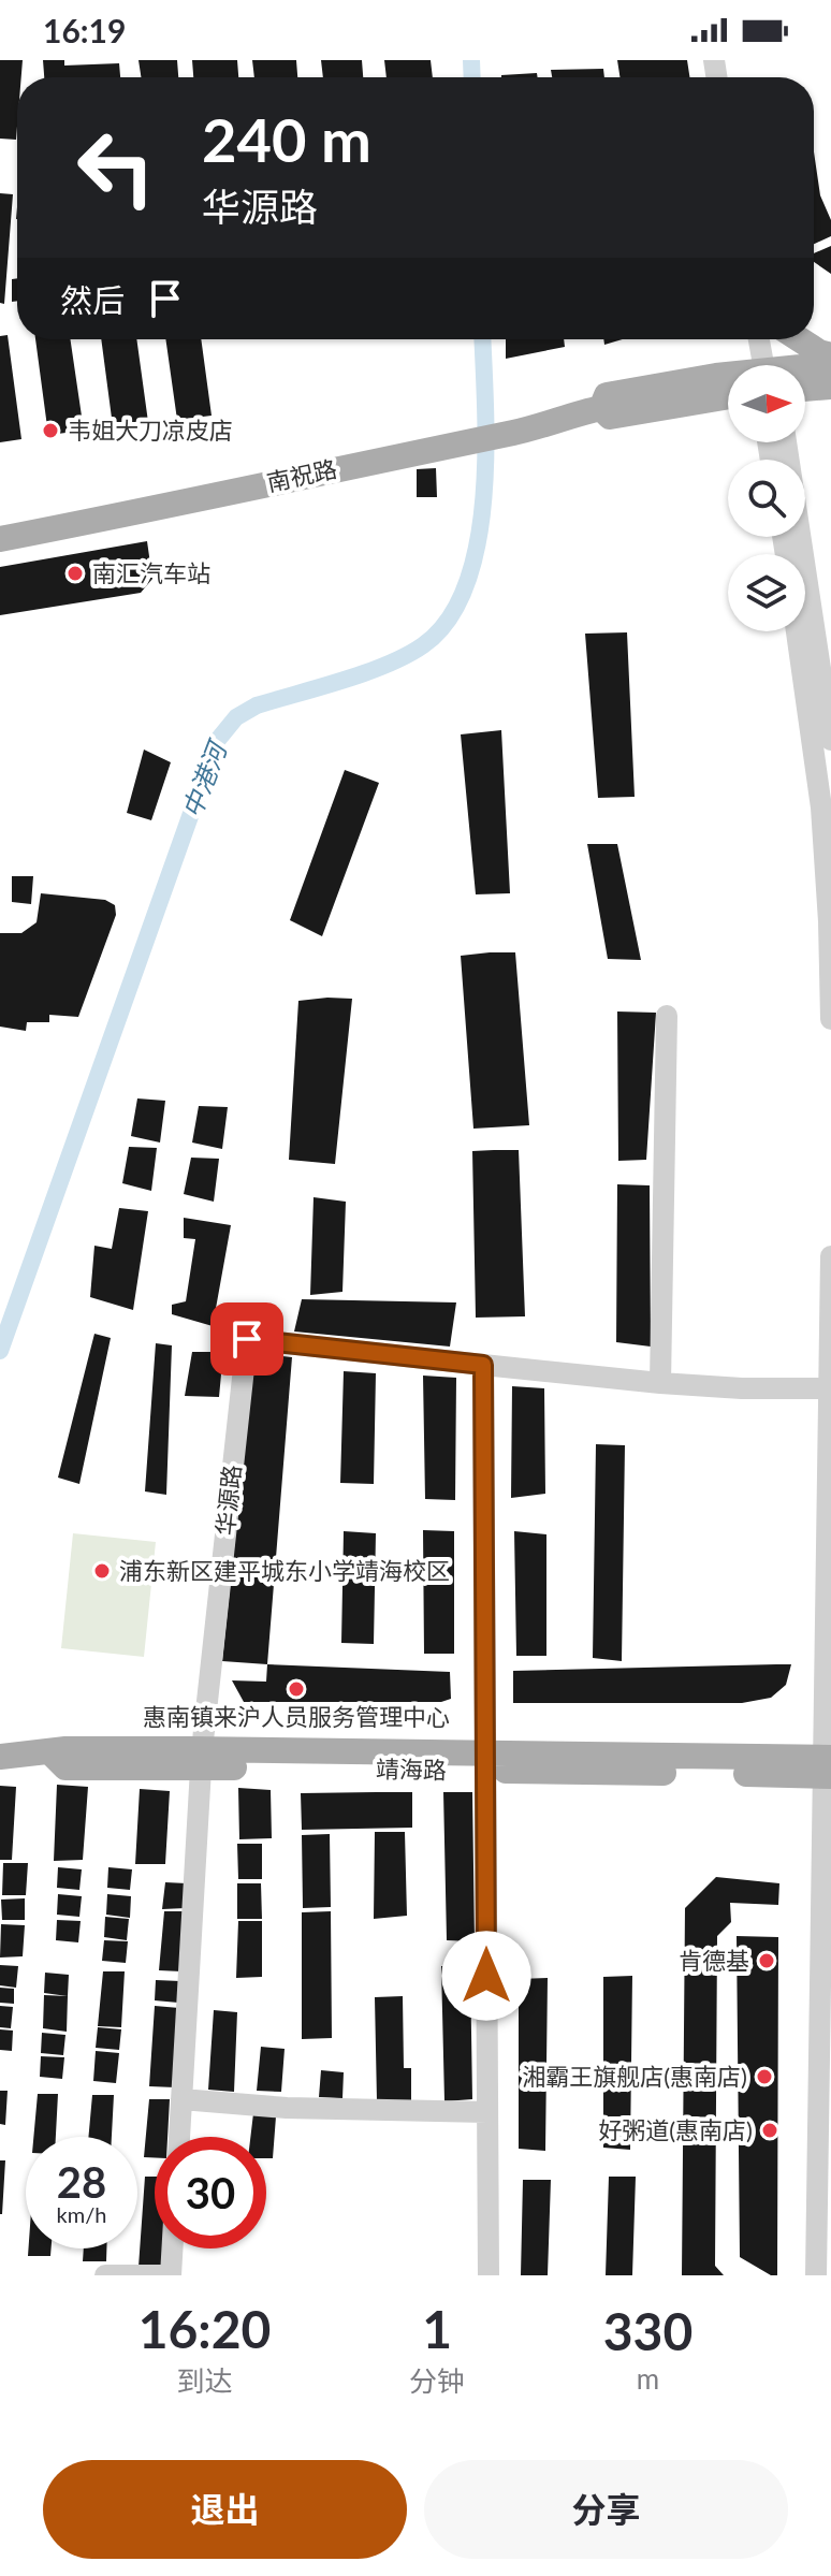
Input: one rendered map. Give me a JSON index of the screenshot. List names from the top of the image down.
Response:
{
  "streets": {
    "main road": ["南祝路", "靖海路"],
    "street": ["华源路"]
  },
  "crossings": [
    ["华源路", "靖海路"]
  ],
  "water": ["中港河"],
  "places": [
    "韦姐大刀凉皮店",
    "南汇汽车站",
    "浦东新区建平城东小学靖海校区",
    "惠南镇来沪人员服务管理中心",
    "肯德基",
    "湘霸王旗舰店(惠南店)",
    "好粥道(惠南店)"
  ],
  "north": "right",
  "page": {
    "status": "16:19",
    "turn": ["240 m", "华源路"],
    "then": "然后",
    "speed": "28 km/h",
    "limit": "30",
    "eta": [
      "16:20",
      "到达",
      "1",
      "分钟",
      "330",
      "m"
    ],
    "buttons": ["退出", "分享"]
  }
}
